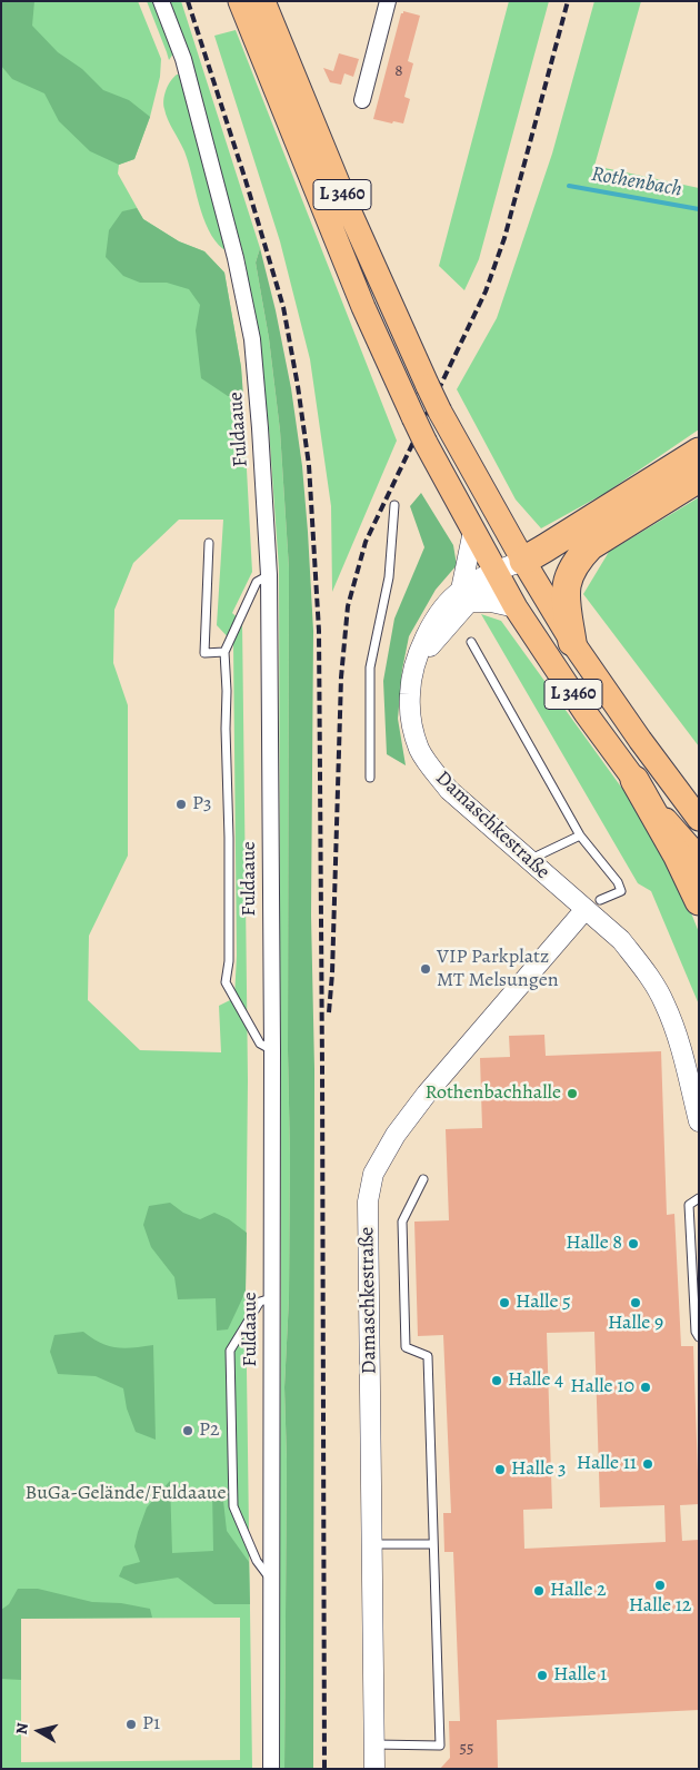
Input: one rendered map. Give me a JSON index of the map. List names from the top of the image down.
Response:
{
  "streets": {
    "main road": ["L 3460"],
    "street": ["Fuldaaue", "Damaschkestraße"]
  },
  "crossings": [
    ["L 3460", "Damaschkestraße"]
  ],
  "water": ["Rothenbach"],
  "parks": ["BuGa-Gelände/Fuldaaue"],
  "places": [
    "P3",
    "VIP Parkplatz MT Melsungen",
    "Rothenbachhalle",
    "Halle 8",
    "Halle 5",
    "Halle 9",
    "Halle 4",
    "Halle 10",
    "P2",
    "Halle 11",
    "Halle 3",
    "Halle 12",
    "Halle 2",
    "Halle 1",
    "P1"
  ],
  "house_numbers": ["8", "55"],
  "north": "left"
}
